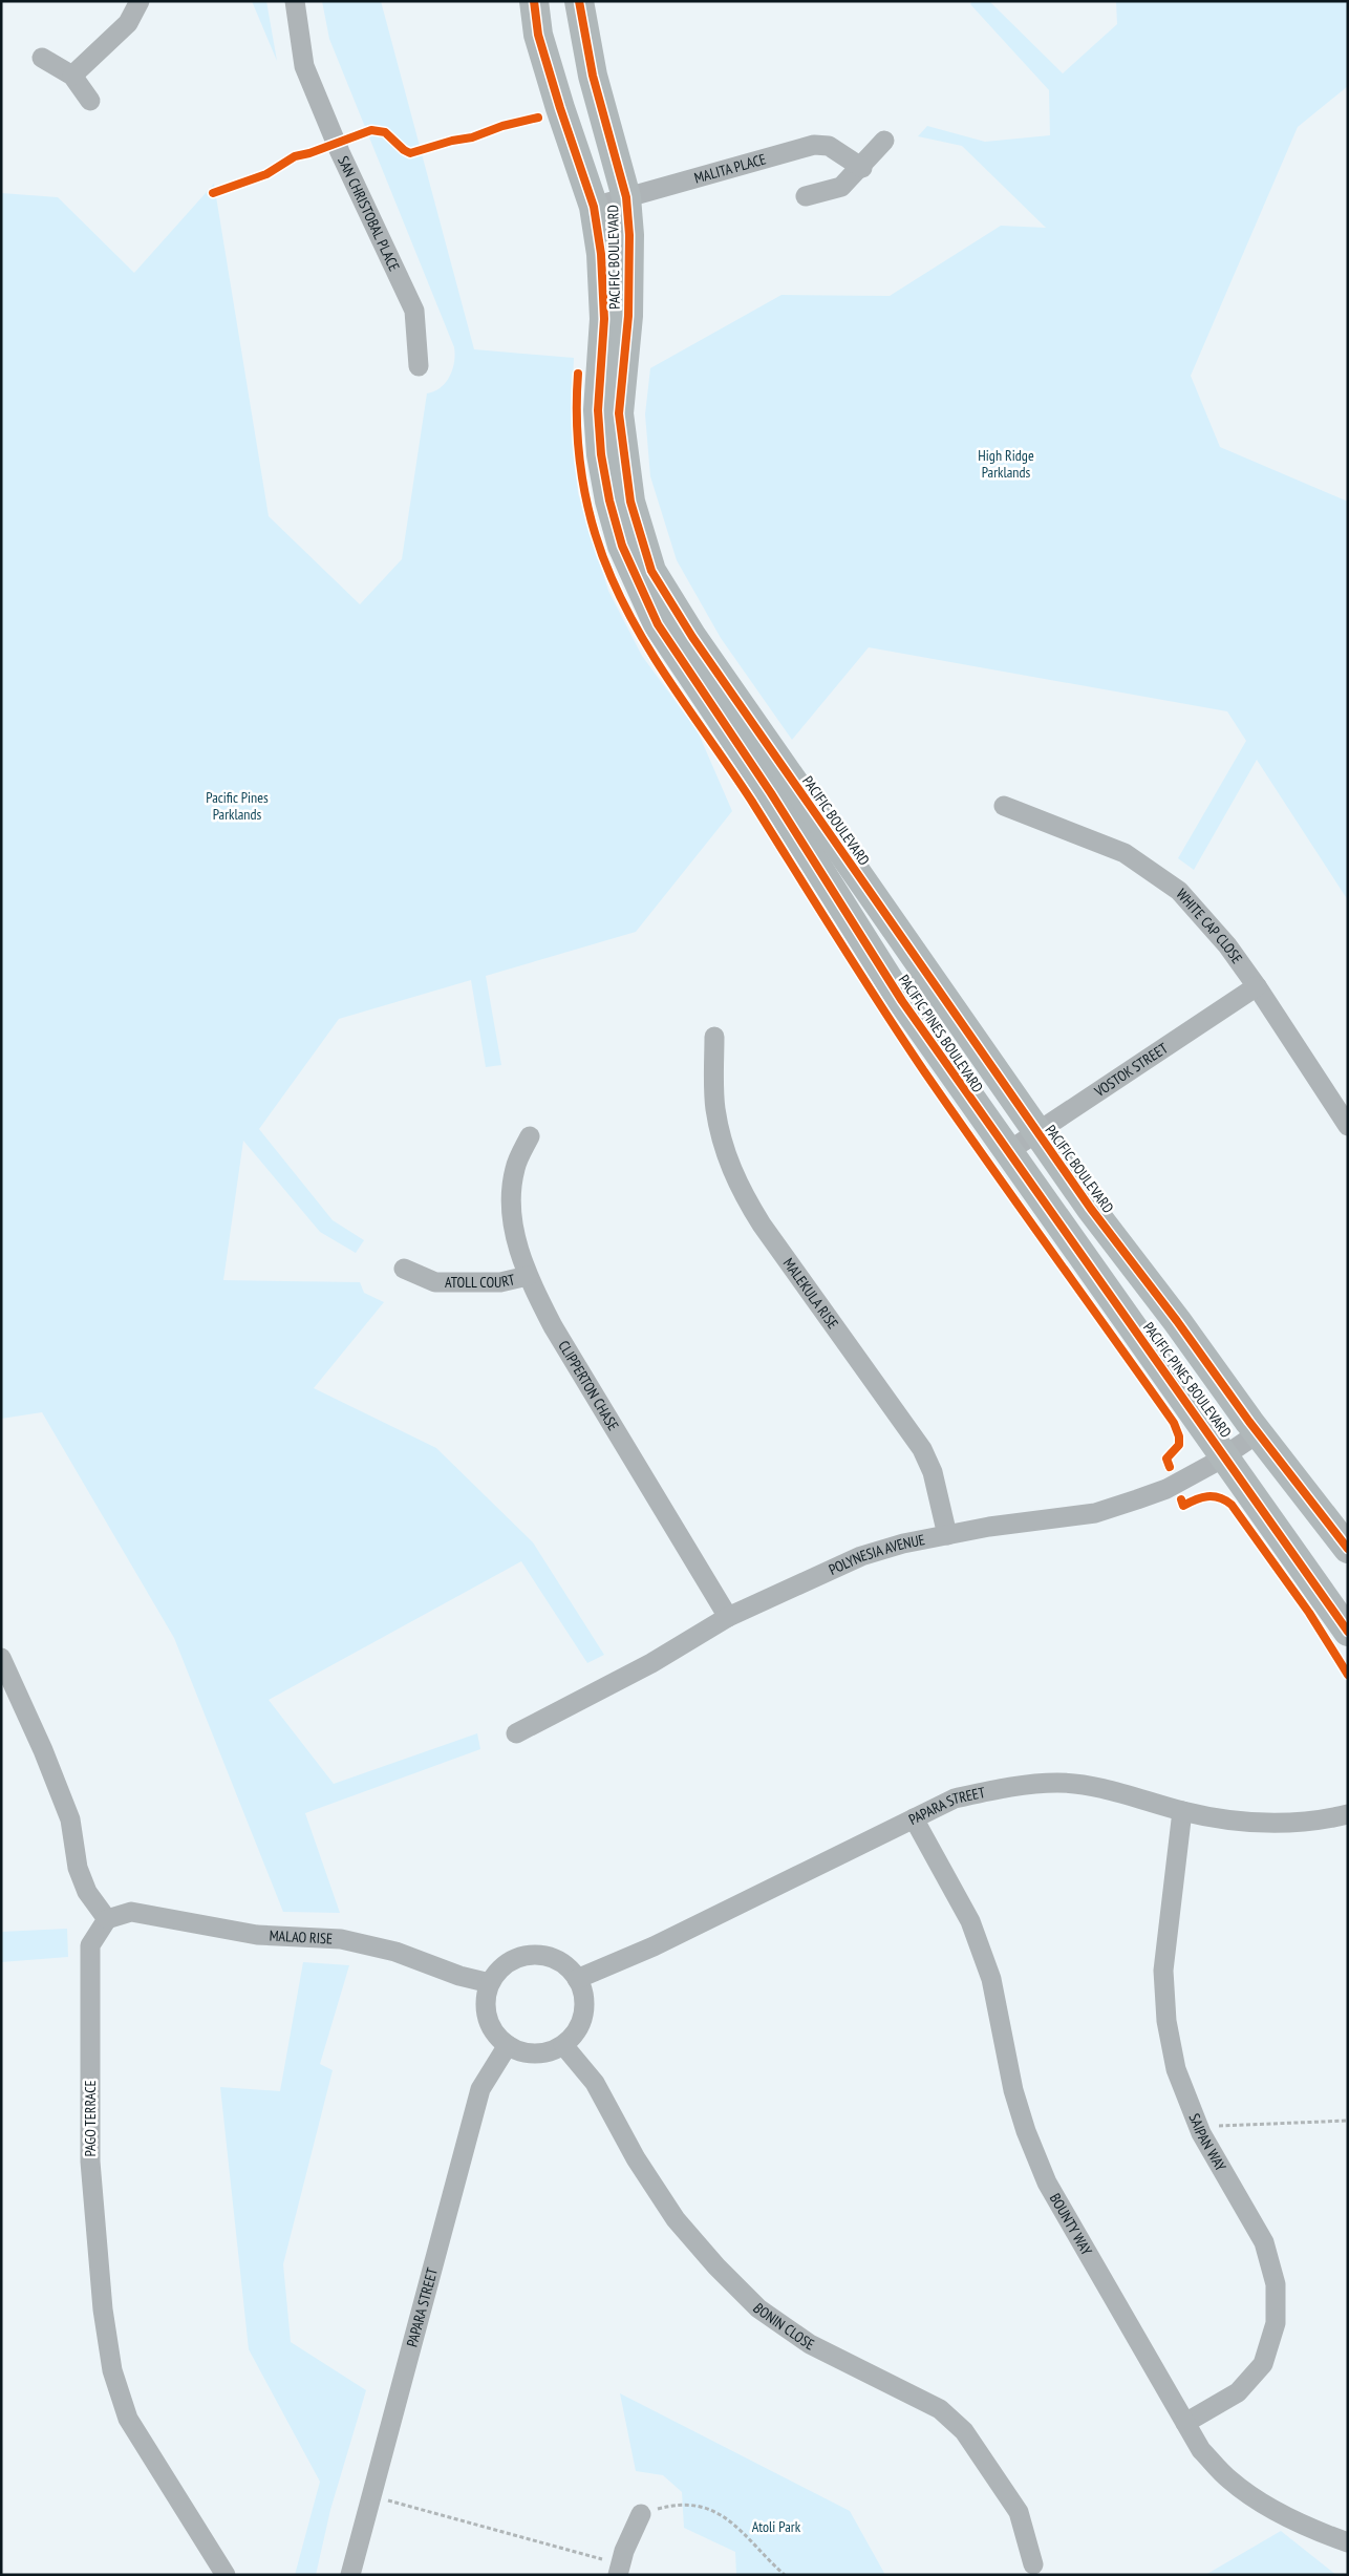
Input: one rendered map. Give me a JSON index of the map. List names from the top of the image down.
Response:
{
  "streets": {
    "main road": ["PACIFIC BOULEVARD", "PACIFIC PINES BOULEVARD"],
    "street": [
      "MALITA PLACE",
      "SAN CHRISTOBAL PLACE",
      "WHITE CAP CLOSE",
      "VOSTOK STREET",
      "ATOLL COURT",
      "MALEKULA RISE",
      "CLIPPERTON CHASE",
      "POLYNESIA AVENUE",
      "PAPARA STREET",
      "MALAO RISE",
      "PAGO TERRACE",
      "SAIPAN WAY",
      "BOUNTY WAY",
      "BONIN CLOSE"
    ]
  },
  "crossings": [
    ["MALITA PLACE", "PACIFIC BOULEVARD"],
    ["PACIFIC BOULEVARD", "PACIFIC PINES BOULEVARD"],
    ["PACIFIC BOULEVARD", "VOSTOK STREET"],
    ["PACIFIC BOULEVARD", "POLYNESIA AVENUE"],
    ["WHITE CAP CLOSE", "VOSTOK STREET"],
    ["PACIFIC PINES BOULEVARD", "VOSTOK STREET"],
    ["PACIFIC PINES BOULEVARD", "POLYNESIA AVENUE"],
    ["ATOLL COURT", "CLIPPERTON CHASE"],
    ["MALEKULA RISE", "POLYNESIA AVENUE"],
    ["CLIPPERTON CHASE", "POLYNESIA AVENUE"],
    ["PAPARA STREET", "MALAO RISE"],
    ["PAPARA STREET", "SAIPAN WAY"],
    ["PAPARA STREET", "BOUNTY WAY"],
    ["PAPARA STREET", "BONIN CLOSE"],
    ["MALAO RISE", "PAGO TERRACE"],
    ["MALAO RISE", "BONIN CLOSE"],
    ["SAIPAN WAY", "BOUNTY WAY"]
  ],
  "parks": ["High Ridge Parklands", "Pacific Pines Parklands", "Atoli Park"]
}
